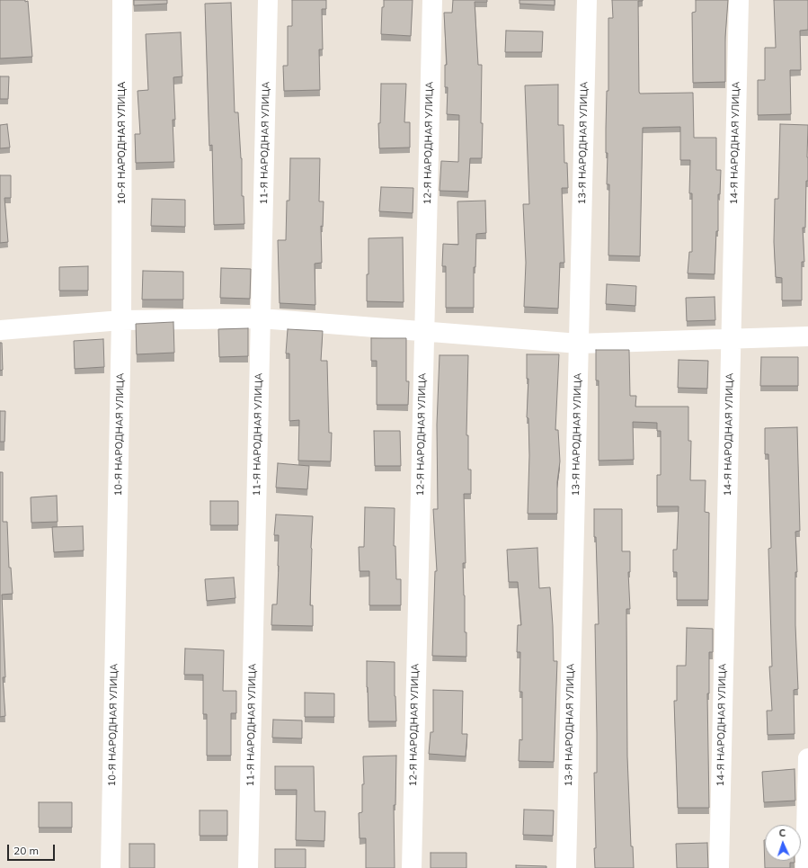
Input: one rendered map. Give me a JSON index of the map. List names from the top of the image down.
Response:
{
  "streets": {
    "street": [
      "10-Я НАРОДНАЯ УЛИЦА",
      "11-Я НАРОДНАЯ УЛИЦА",
      "12-Я НАРОДНАЯ УЛИЦА",
      "13-Я НАРОДНАЯ УЛИЦА",
      "14-Я НАРОДНАЯ УЛИЦА"
    ]
  },
  "scale_bar": "20 m",
  "north": "top"
}
